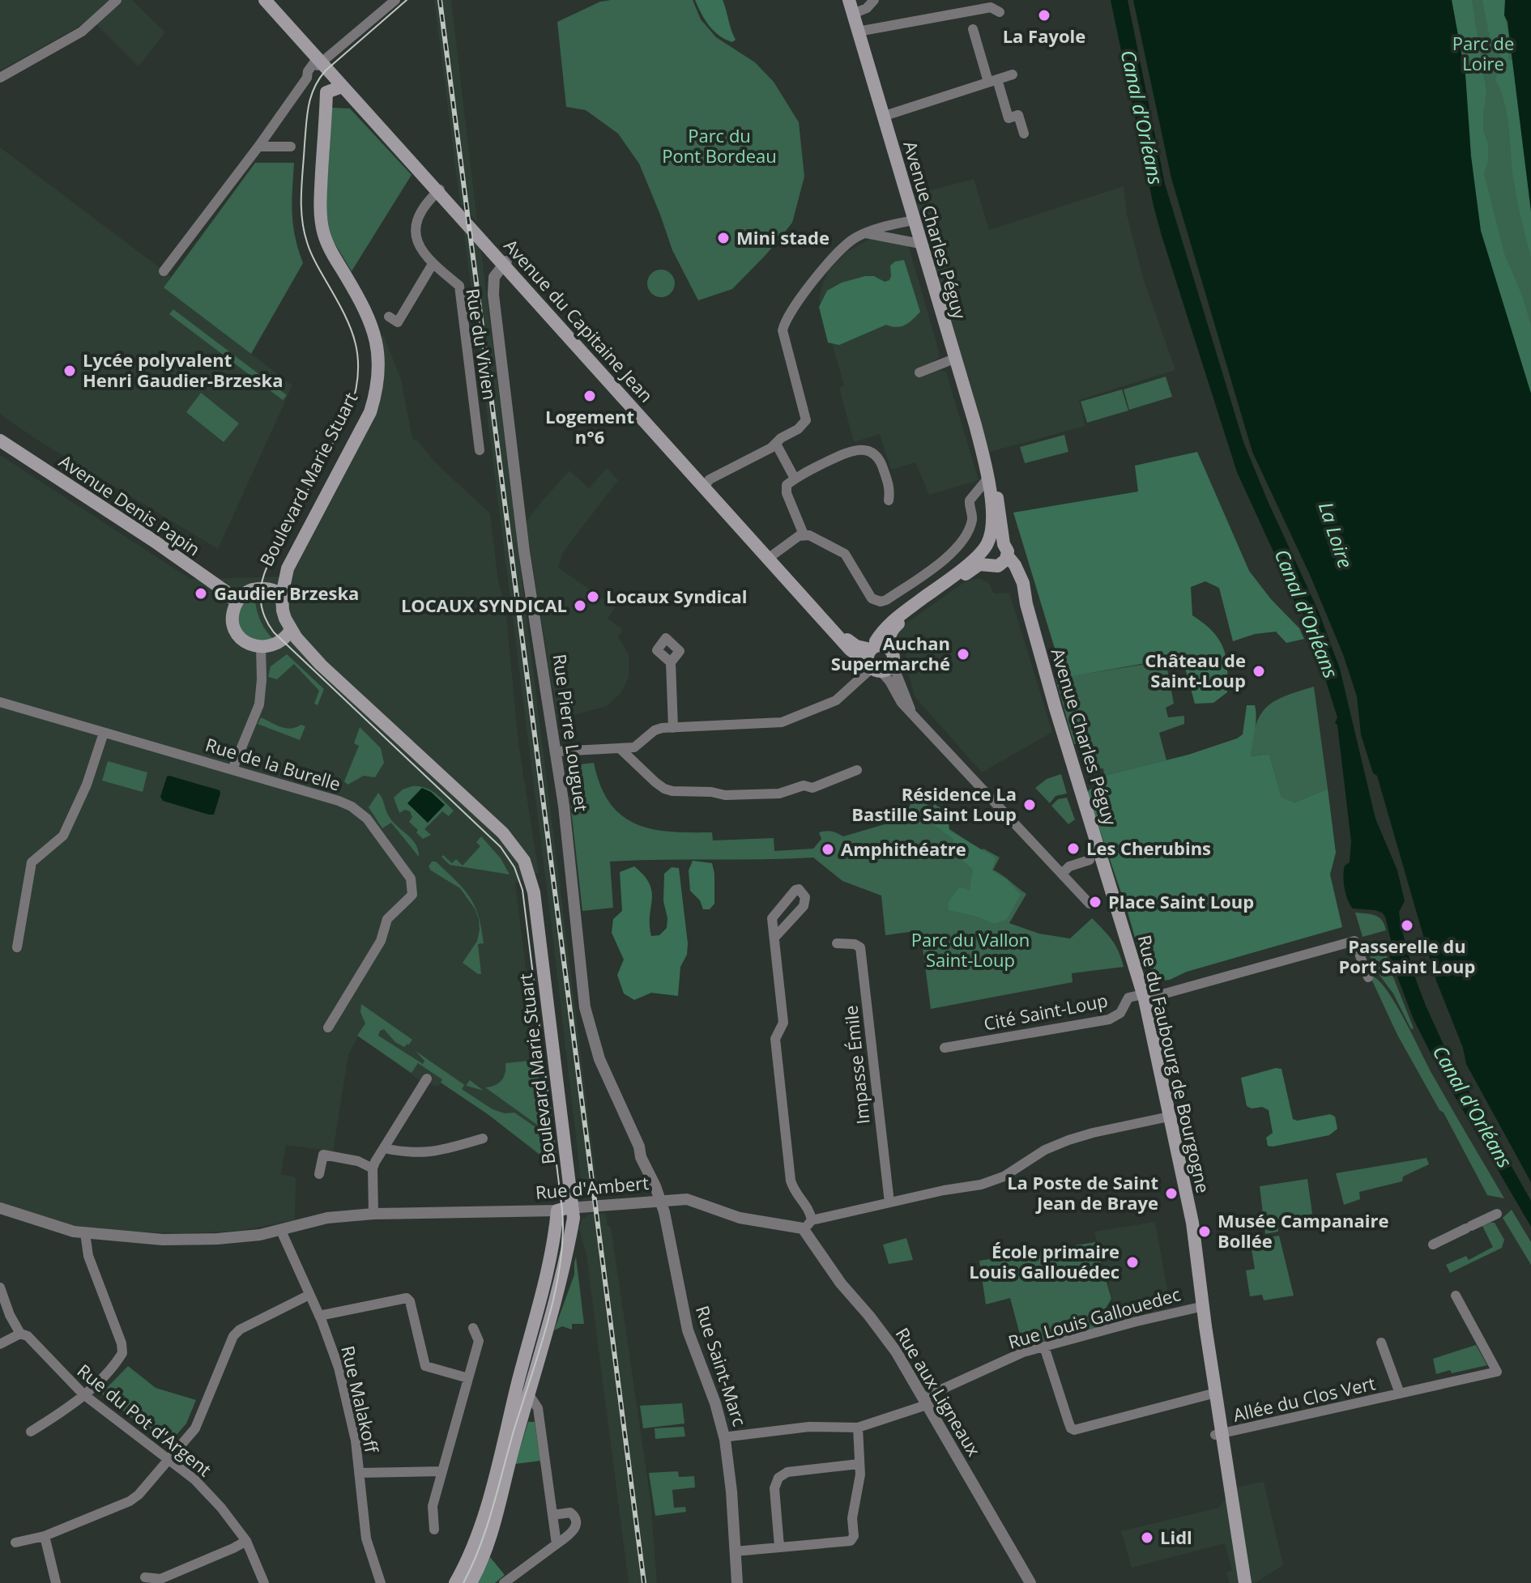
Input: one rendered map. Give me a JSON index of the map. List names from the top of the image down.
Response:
{
  "streets": {
    "main road": [
      "Avenue Charles Péguy",
      "Avenue du Capitaine Jean",
      "Boulevard Marie Stuart",
      "Avenue Denis Papin",
      "Rue du Faubourg de Bourgogne",
      "Rue d'Ambert"
    ],
    "street": [
      "Rue du Vivien",
      "Rue Pierre Louguet",
      "Rue de la Burelle",
      "Cité Saint-Loup",
      "Impasse Émile",
      "Rue Louis Gallouedec",
      "Rue Saint-Marc",
      "Rue aux Ligneaux",
      "Rue Malakoff",
      "Allée du Clos Vert",
      "Rue du Pot d'Argent"
    ]
  },
  "crossings": [
    ["Avenue Charles Péguy", "Rue du Faubourg de Bourgogne"],
    ["Avenue du Capitaine Jean", "Rue du Vivien"],
    ["Avenue du Capitaine Jean", "Boulevard Marie Stuart"],
    ["Avenue du Capitaine Jean", "Rue Pierre Louguet"],
    ["Boulevard Marie Stuart", "Avenue Denis Papin"],
    ["Boulevard Marie Stuart", "Rue d'Ambert"],
    ["Rue Pierre Louguet", "Rue d'Ambert"],
    ["Rue Pierre Louguet", "Rue Saint-Marc"],
    ["Cité Saint-Loup", "Rue du Faubourg de Bourgogne"],
    ["Rue du Faubourg de Bourgogne", "Rue d'Ambert"],
    ["Rue du Faubourg de Bourgogne", "Rue Louis Gallouedec"],
    ["Rue du Faubourg de Bourgogne", "Allée du Clos Vert"],
    ["Impasse Émile", "Rue d'Ambert"],
    ["Rue d'Ambert", "Rue Saint-Marc"],
    ["Rue d'Ambert", "Rue aux Ligneaux"],
    ["Rue d'Ambert", "Rue Malakoff"],
    ["Rue Louis Gallouedec", "Rue Saint-Marc"],
    ["Rue Louis Gallouedec", "Rue aux Ligneaux"]
  ],
  "water": ["Canal d'Orléans", "La Loire"],
  "parks": ["Parc de Loire", "Parc du Pont Bordeau", "Parc du Vallon Saint-Loup"],
  "places": [
    "La Fayole",
    "Mini stade",
    "Lycée polyvalent Henri Gaudier-Brzeska",
    "Logement n°6",
    "Gaudier Brzeska",
    "Locaux Syndical",
    "LOCAUX SYNDICAL",
    "Auchan Supermarché",
    "Château de Saint-Loup",
    "Résidence La Bastille Saint Loup",
    "Les Cherubins",
    "Amphithéatre",
    "Place Saint Loup",
    "Passerelle du Port Saint Loup",
    "La Poste de Saint Jean de Braye",
    "Musée Campanaire Bollée",
    "École primaire Louis Gallouédec",
    "Lidl"
  ]
}
